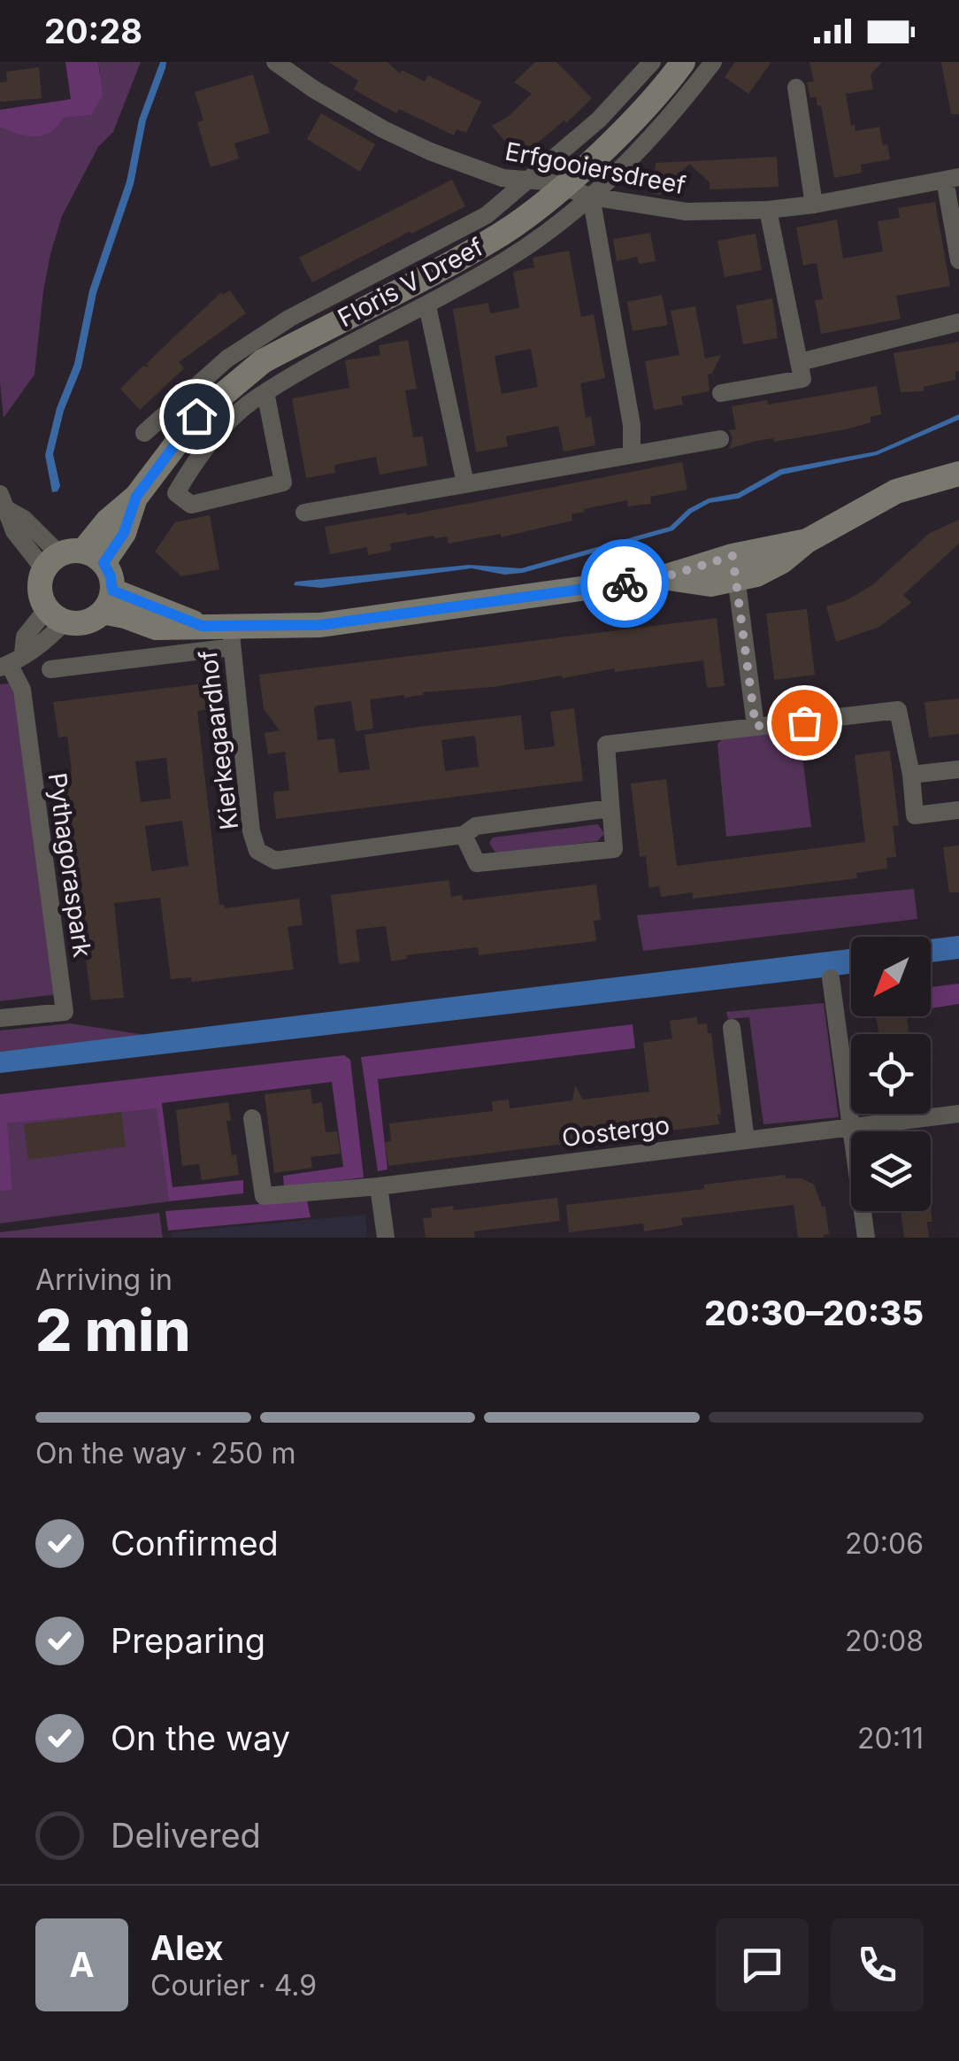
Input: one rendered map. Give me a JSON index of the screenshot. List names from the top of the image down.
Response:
{
  "streets": {
    "street": [
      "Erfgooiersdreef",
      "Floris V Dreef",
      "Kierkegaardhof",
      "Pythagoraspark",
      "Oostergo"
    ]
  },
  "crossings": [
    ["Erfgooiersdreef", "Floris V Dreef"]
  ],
  "north": "bottom left",
  "page": {
    "status": "20:28",
    "heading": ["2 min", "Arriving in", "20:30–20:35"],
    "panel": ["Alex", "Courier · 4.9"],
    "bar": "On the way · 250 m",
    "list": [
      ["Confirmed", "20:06"],
      ["Preparing", "20:08"],
      ["On the way", "20:11"],
      "Delivered"
    ],
    "round": "A"
  }
}
